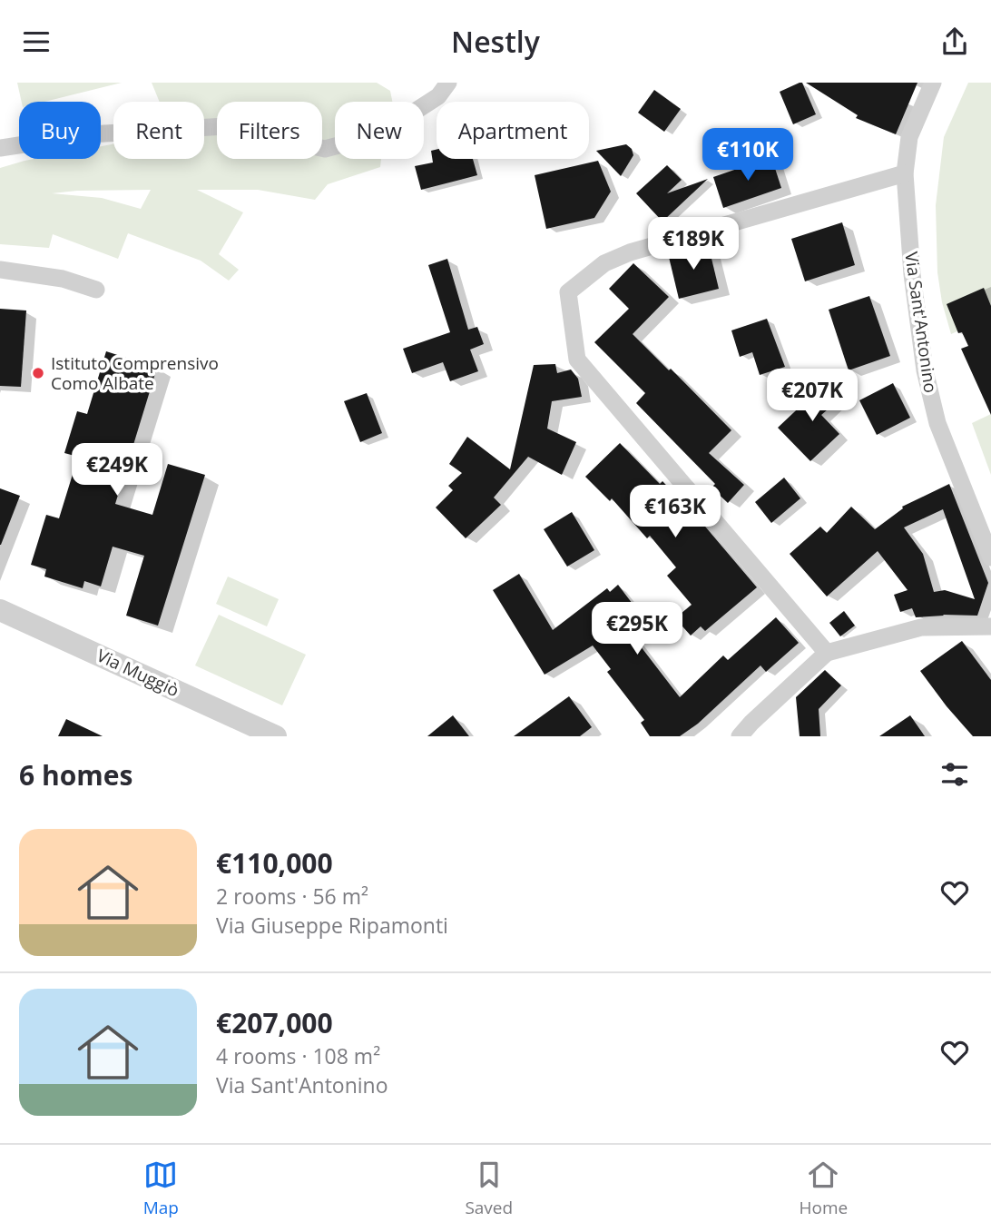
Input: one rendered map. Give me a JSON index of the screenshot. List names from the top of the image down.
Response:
{
  "streets": {
    "street": ["Via Sant'Antonino", "Via Muggiò"]
  },
  "places": ["Istituto Comprensivo Como Albate"],
  "page": {
    "header": "Nestly",
    "chip": [
      "Buy",
      "Rent",
      "Filters",
      "New",
      "Apartment"
    ],
    "price": [
      "€110K",
      "€189K",
      "€207K",
      "€249K",
      "€163K",
      "€295K"
    ],
    "heading": "6 homes",
    "list": [
      {
        "name": "€110,000",
        "note": "2 rooms · 56 m² · Via Giuseppe Ripamonti"
      },
      {
        "name": "€207,000",
        "note": "4 rooms · 108 m² · Via Sant'Antonino"
      }
    ],
    "tabs": ["Map", "Saved", "Home"]
  }
}
